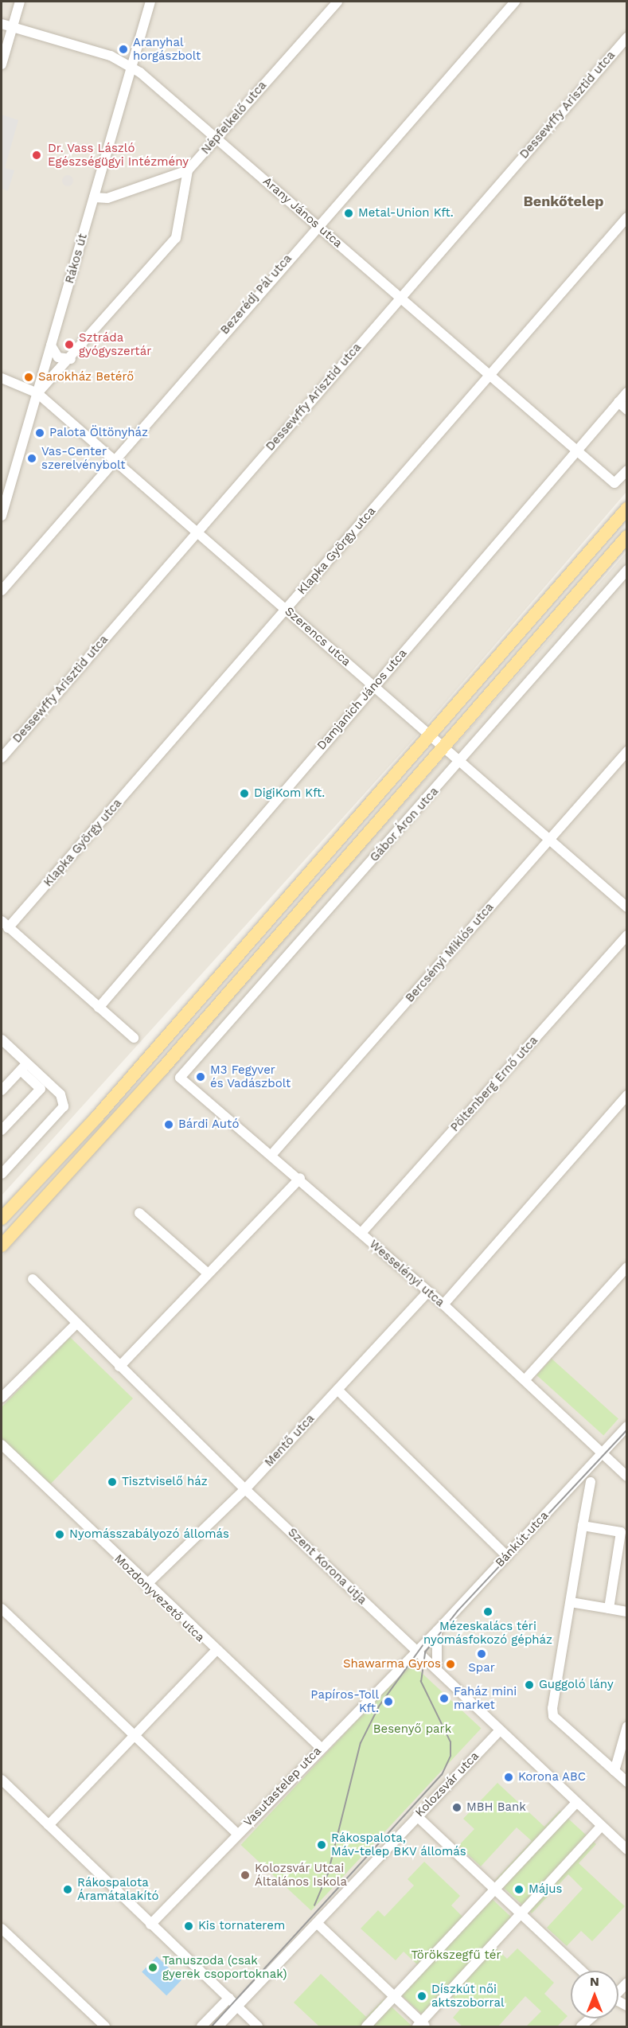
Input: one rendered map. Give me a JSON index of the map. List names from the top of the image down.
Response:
{
  "streets": {
    "street": [
      "Dessewffy Arisztid utca",
      "Népfelkelő utca",
      "Arany János utca",
      "Rákos út",
      "Bezerédj Pál utca",
      "Klapka György utca",
      "Szerencs utca",
      "Damjanich János utca",
      "Gábor Áron utca",
      "Bercsényi Miklós utca",
      "Pöltenberg Ernő utca",
      "Wesselényi utca",
      "Mentő utca",
      "Bánkút utca",
      "Szent Korona útja",
      "Mozdonyvezető utca",
      "Kolozsvár utca",
      "Vasutastelep utca"
    ]
  },
  "crossings": [
    ["Dessewffy Arisztid utca", "Arany János utca"],
    ["Dessewffy Arisztid utca", "Szerencs utca"],
    ["Népfelkelő utca", "Arany János utca"],
    ["Arany János utca", "Rákos út"],
    ["Arany János utca", "Bezerédj Pál utca"],
    ["Arany János utca", "Klapka György utca"],
    ["Arany János utca", "Damjanich János utca"],
    ["Rákos út", "Szerencs utca"],
    ["Bezerédj Pál utca", "Szerencs utca"],
    ["Klapka György utca", "Szerencs utca"],
    ["Szerencs utca", "Damjanich János utca"],
    ["Szerencs utca", "Gábor Áron utca"],
    ["Szerencs utca", "Bercsényi Miklós utca"],
    ["Gábor Áron utca", "Wesselényi utca"],
    ["Bercsényi Miklós utca", "Wesselényi utca"],
    ["Pöltenberg Ernő utca", "Wesselényi utca"],
    ["Wesselényi utca", "Mentő utca"],
    ["Wesselényi utca", "Bánkút utca"],
    ["Mentő utca", "Szent Korona útja"],
    ["Mentő utca", "Mozdonyvezető utca"],
    ["Bánkút utca", "Szent Korona útja"],
    ["Bánkút utca", "Vasutastelep utca"],
    ["Szent Korona útja", "Kolozsvár utca"],
    ["Szent Korona útja", "Vasutastelep utca"],
    ["Mozdonyvezető utca", "Vasutastelep utca"]
  ],
  "districts": ["Benkőtelep"],
  "parks": ["Besenyő park", "Törökszegfű tér"],
  "places": [
    "Aranyhal horgászbolt",
    "Dr. Vass László Egészségügyi Intézmény",
    "Metal-Union Kft.",
    "Sztráda gyógyszertár",
    "Sarokház Betérő",
    "Palota Öltönyház",
    "Vas-Center szerelvénybolt",
    "DigiKom Kft.",
    "M3 Fegyver és Vadászbolt",
    "Bárdi Autó",
    "Tisztviselő ház",
    "Nyomásszabályozó állomás",
    "Mézeskalács téri nyomásfokozó gépház",
    "Spar",
    "Shawarma Gyros",
    "Guggoló lány",
    "Faház mini market",
    "Papíros-Toll Kft.",
    "Korona ABC",
    "MBH Bank",
    "Rákospalota, Máv-telep BKV állomás",
    "Kolozsvár Utcai Általános Iskola",
    "Rákospalota Áramátalakító",
    "Május",
    "Kis tornaterem",
    "Tanuszoda (csak gyerek csoportoknak)",
    "Díszkút női aktszoborral"
  ],
  "north": "top"
}
